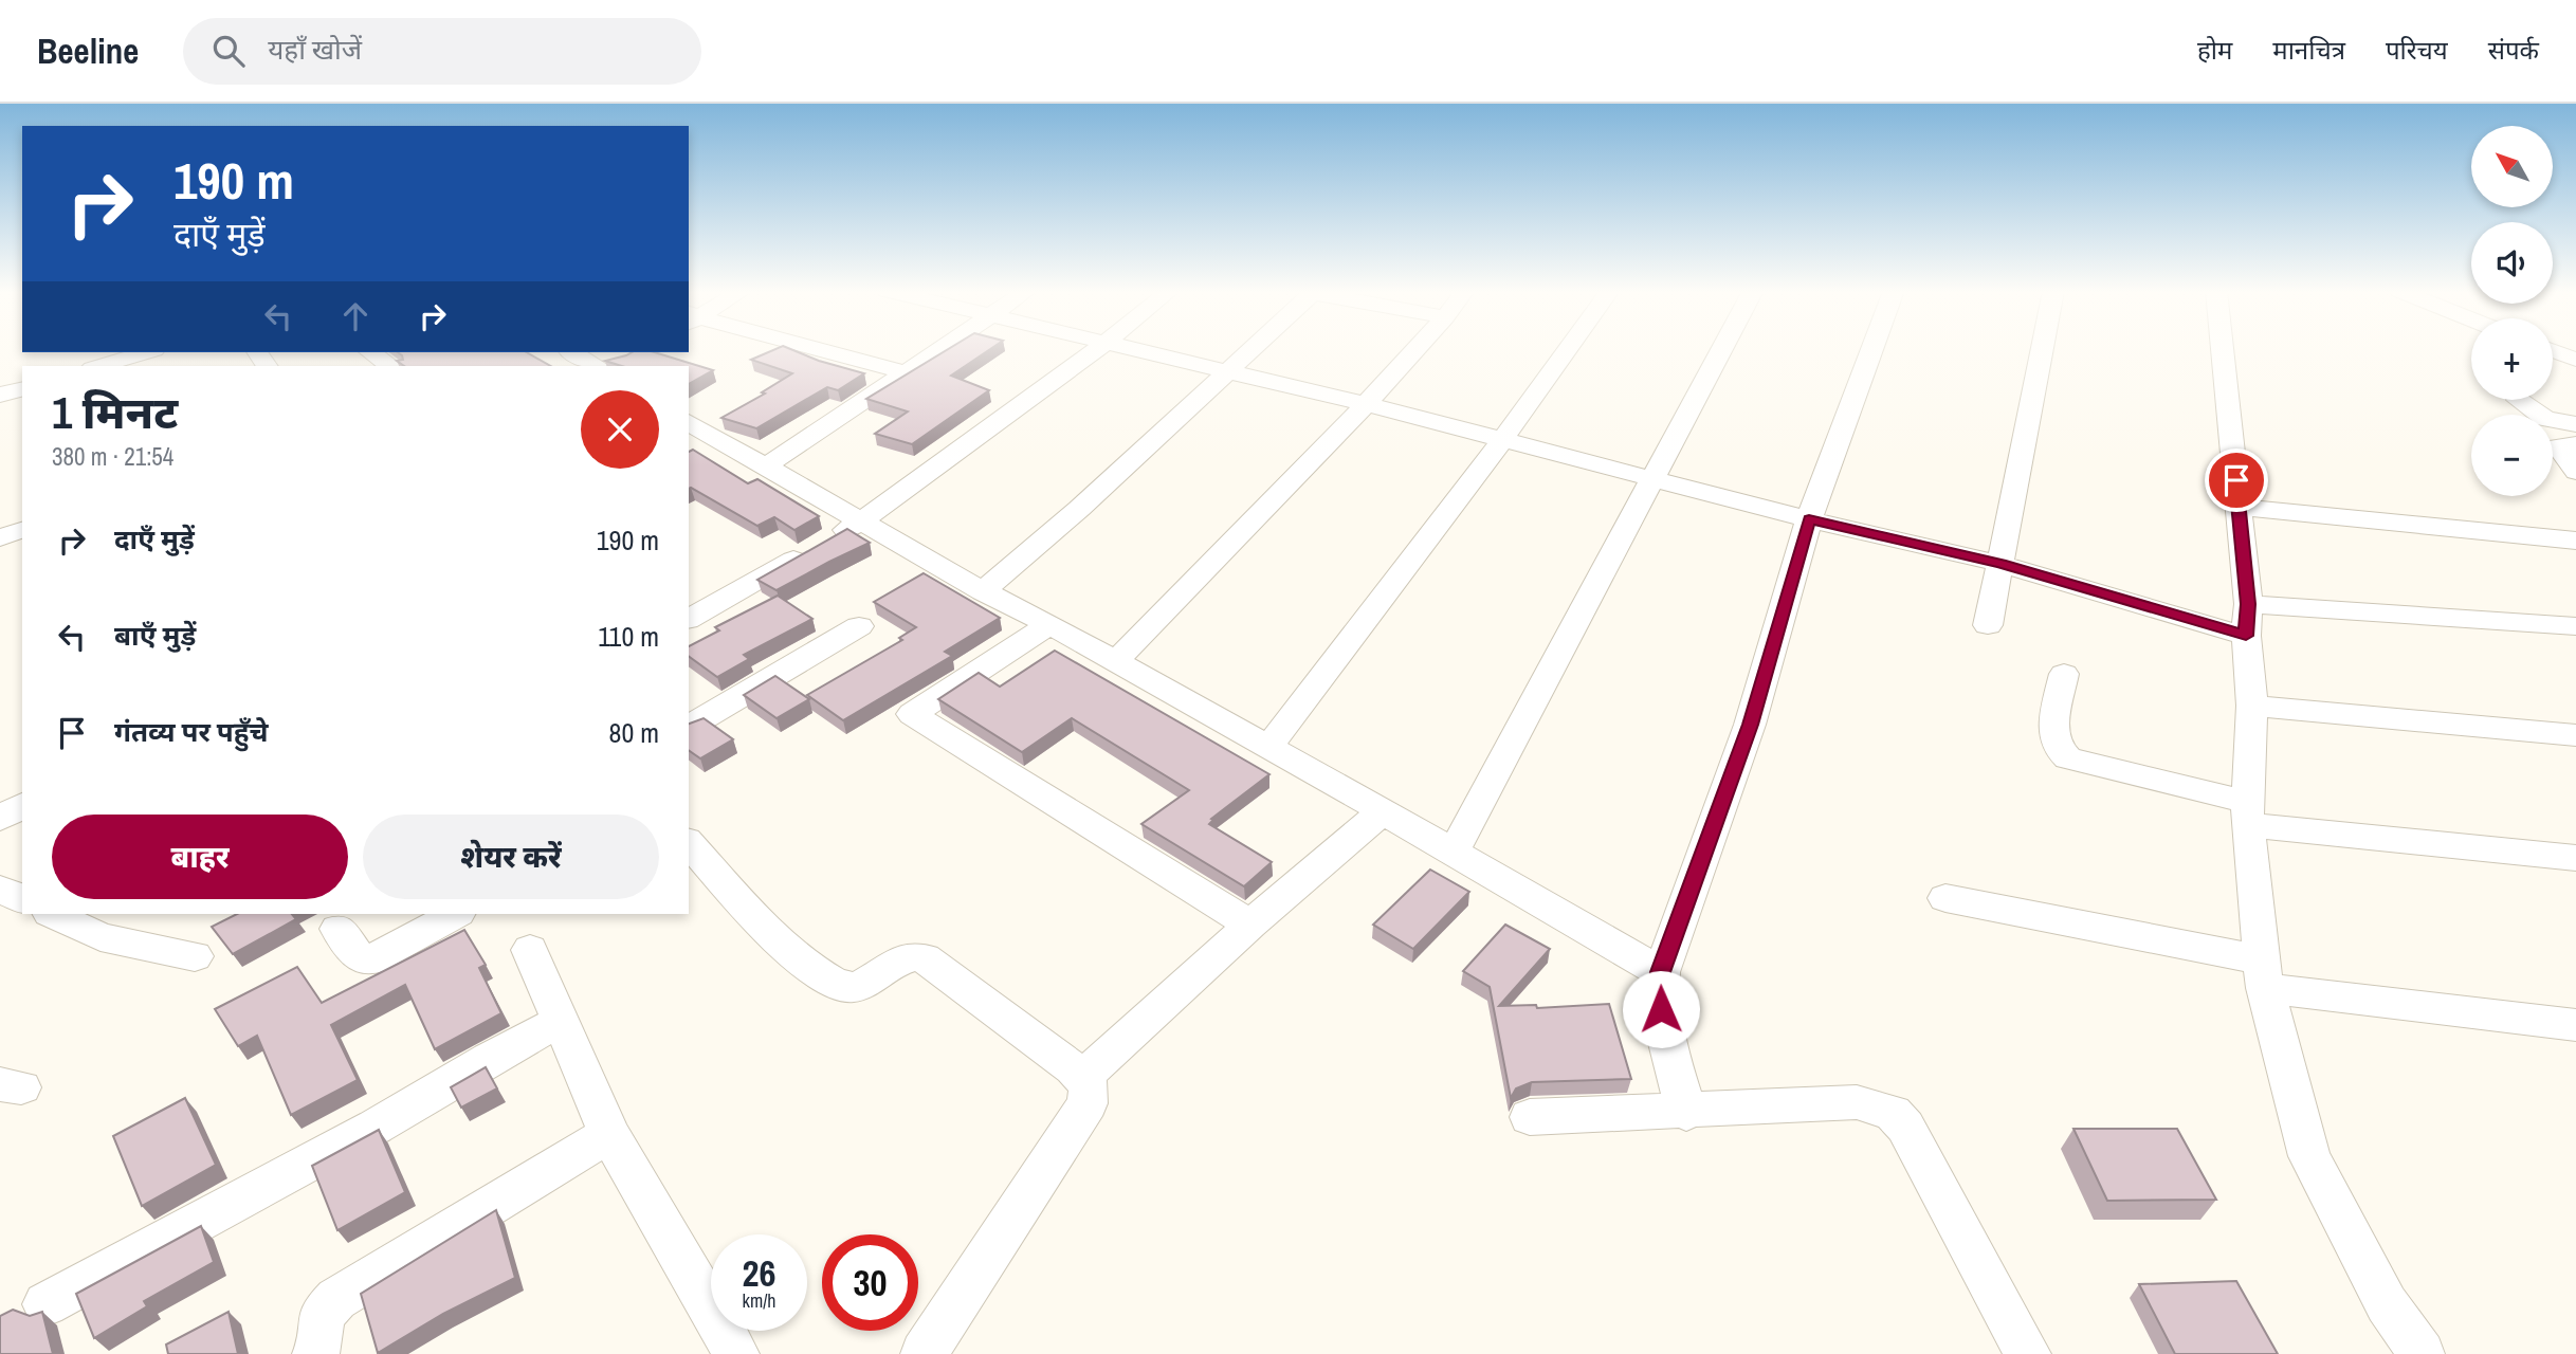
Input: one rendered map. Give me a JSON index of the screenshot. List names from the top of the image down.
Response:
{
  "north": "top left",
  "page": {
    "header": "Beeline",
    "search": "यहाँ खोजें",
    "nav": [
      "होम",
      "मानचित्र",
      "परिचय",
      "संपर्क"
    ],
    "map_buttons": ["+", "−"],
    "turn": ["190 m", "दाएँ मुड़ें"],
    "heading": ["1 मिनट", "380 m · 21:54"],
    "list": [
      {
        "name": "दाएँ मुड़ें",
        "value": "190 m"
      },
      {
        "name": "बाएँ मुड़ें",
        "value": "110 m"
      },
      {
        "name": "गंतव्य पर पहुँचे",
        "value": "80 m"
      }
    ],
    "buttons": ["बाहर", "शेयर करें"],
    "speed": "26 km/h",
    "limit": "30"
  }
}
